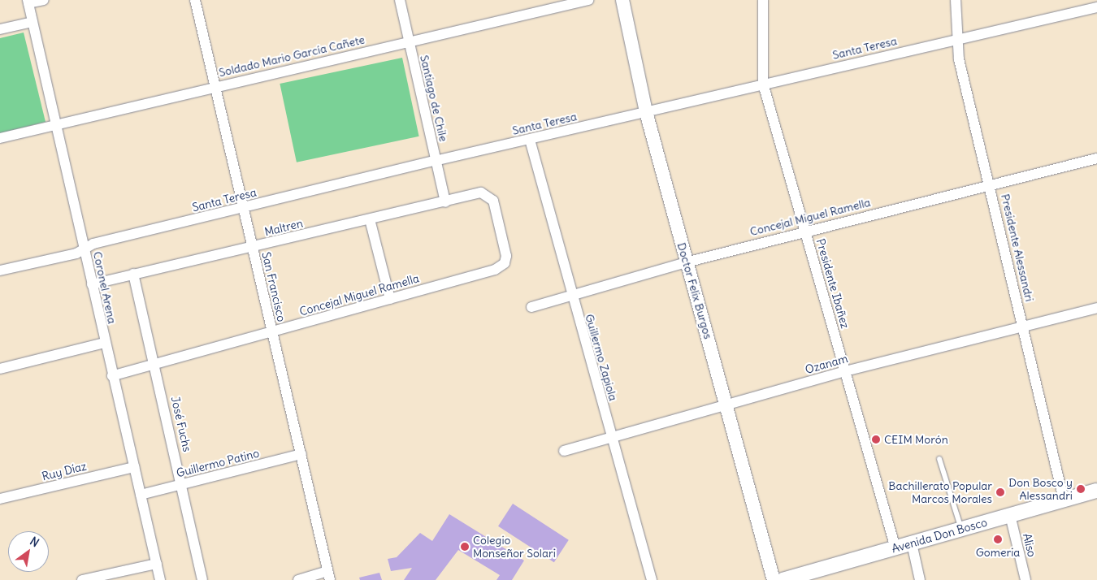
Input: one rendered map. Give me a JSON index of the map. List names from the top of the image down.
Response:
{
  "streets": {
    "main road": ["Avenida Don Bosco"],
    "street": [
      "Santa Teresa",
      "Soldado Mario García Cañete",
      "Santiago de Chile",
      "Concejal Miguel Ramella",
      "Maltren",
      "Presidente Alessandri",
      "Presidente Ibañez",
      "San Francisco",
      "Coronel Arena",
      "Doctor Felix Burgos",
      "Guillermo Zapiola",
      "Ozanam",
      "José Fuchs",
      "Guillermo Patino",
      "Ruy Díaz",
      "Aliso"
    ]
  },
  "crossings": [
    ["Santa Teresa", "Santiago de Chile"],
    ["Santa Teresa", "Presidente Alessandri"],
    ["Santa Teresa", "Presidente Ibañez"],
    ["Santa Teresa", "San Francisco"],
    ["Santa Teresa", "Coronel Arena"],
    ["Santa Teresa", "Doctor Felix Burgos"],
    ["Santa Teresa", "Guillermo Zapiola"],
    ["Soldado Mario García Cañete", "Santiago de Chile"],
    ["Soldado Mario García Cañete", "San Francisco"],
    ["Soldado Mario García Cañete", "Coronel Arena"],
    ["Santiago de Chile", "Maltren"],
    ["Concejal Miguel Ramella", "Maltren"],
    ["Concejal Miguel Ramella", "Presidente Alessandri"],
    ["Concejal Miguel Ramella", "Presidente Ibañez"],
    ["Concejal Miguel Ramella", "San Francisco"],
    ["Concejal Miguel Ramella", "Coronel Arena"],
    ["Concejal Miguel Ramella", "Doctor Felix Burgos"],
    ["Concejal Miguel Ramella", "Guillermo Zapiola"],
    ["Concejal Miguel Ramella", "José Fuchs"],
    ["Maltren", "San Francisco"],
    ["Maltren", "Coronel Arena"],
    ["Maltren", "José Fuchs"],
    ["Presidente Alessandri", "Ozanam"],
    ["Presidente Alessandri", "Avenida Don Bosco"],
    ["Presidente Ibañez", "Ozanam"],
    ["Presidente Ibañez", "Avenida Don Bosco"],
    ["San Francisco", "Guillermo Patino"],
    ["Coronel Arena", "Guillermo Patino"],
    ["Coronel Arena", "Ruy Díaz"],
    ["Doctor Felix Burgos", "Ozanam"],
    ["Guillermo Zapiola", "Ozanam"],
    ["José Fuchs", "Guillermo Patino"],
    ["Avenida Don Bosco", "Aliso"]
  ],
  "places": [
    "CEIM Morón",
    "Don Bosco y Alessandri",
    "Bachillerato Popular Marcos Morales",
    "Gomeria",
    "Colegio Monseñor Solari"
  ],
  "north": "top right"
}
